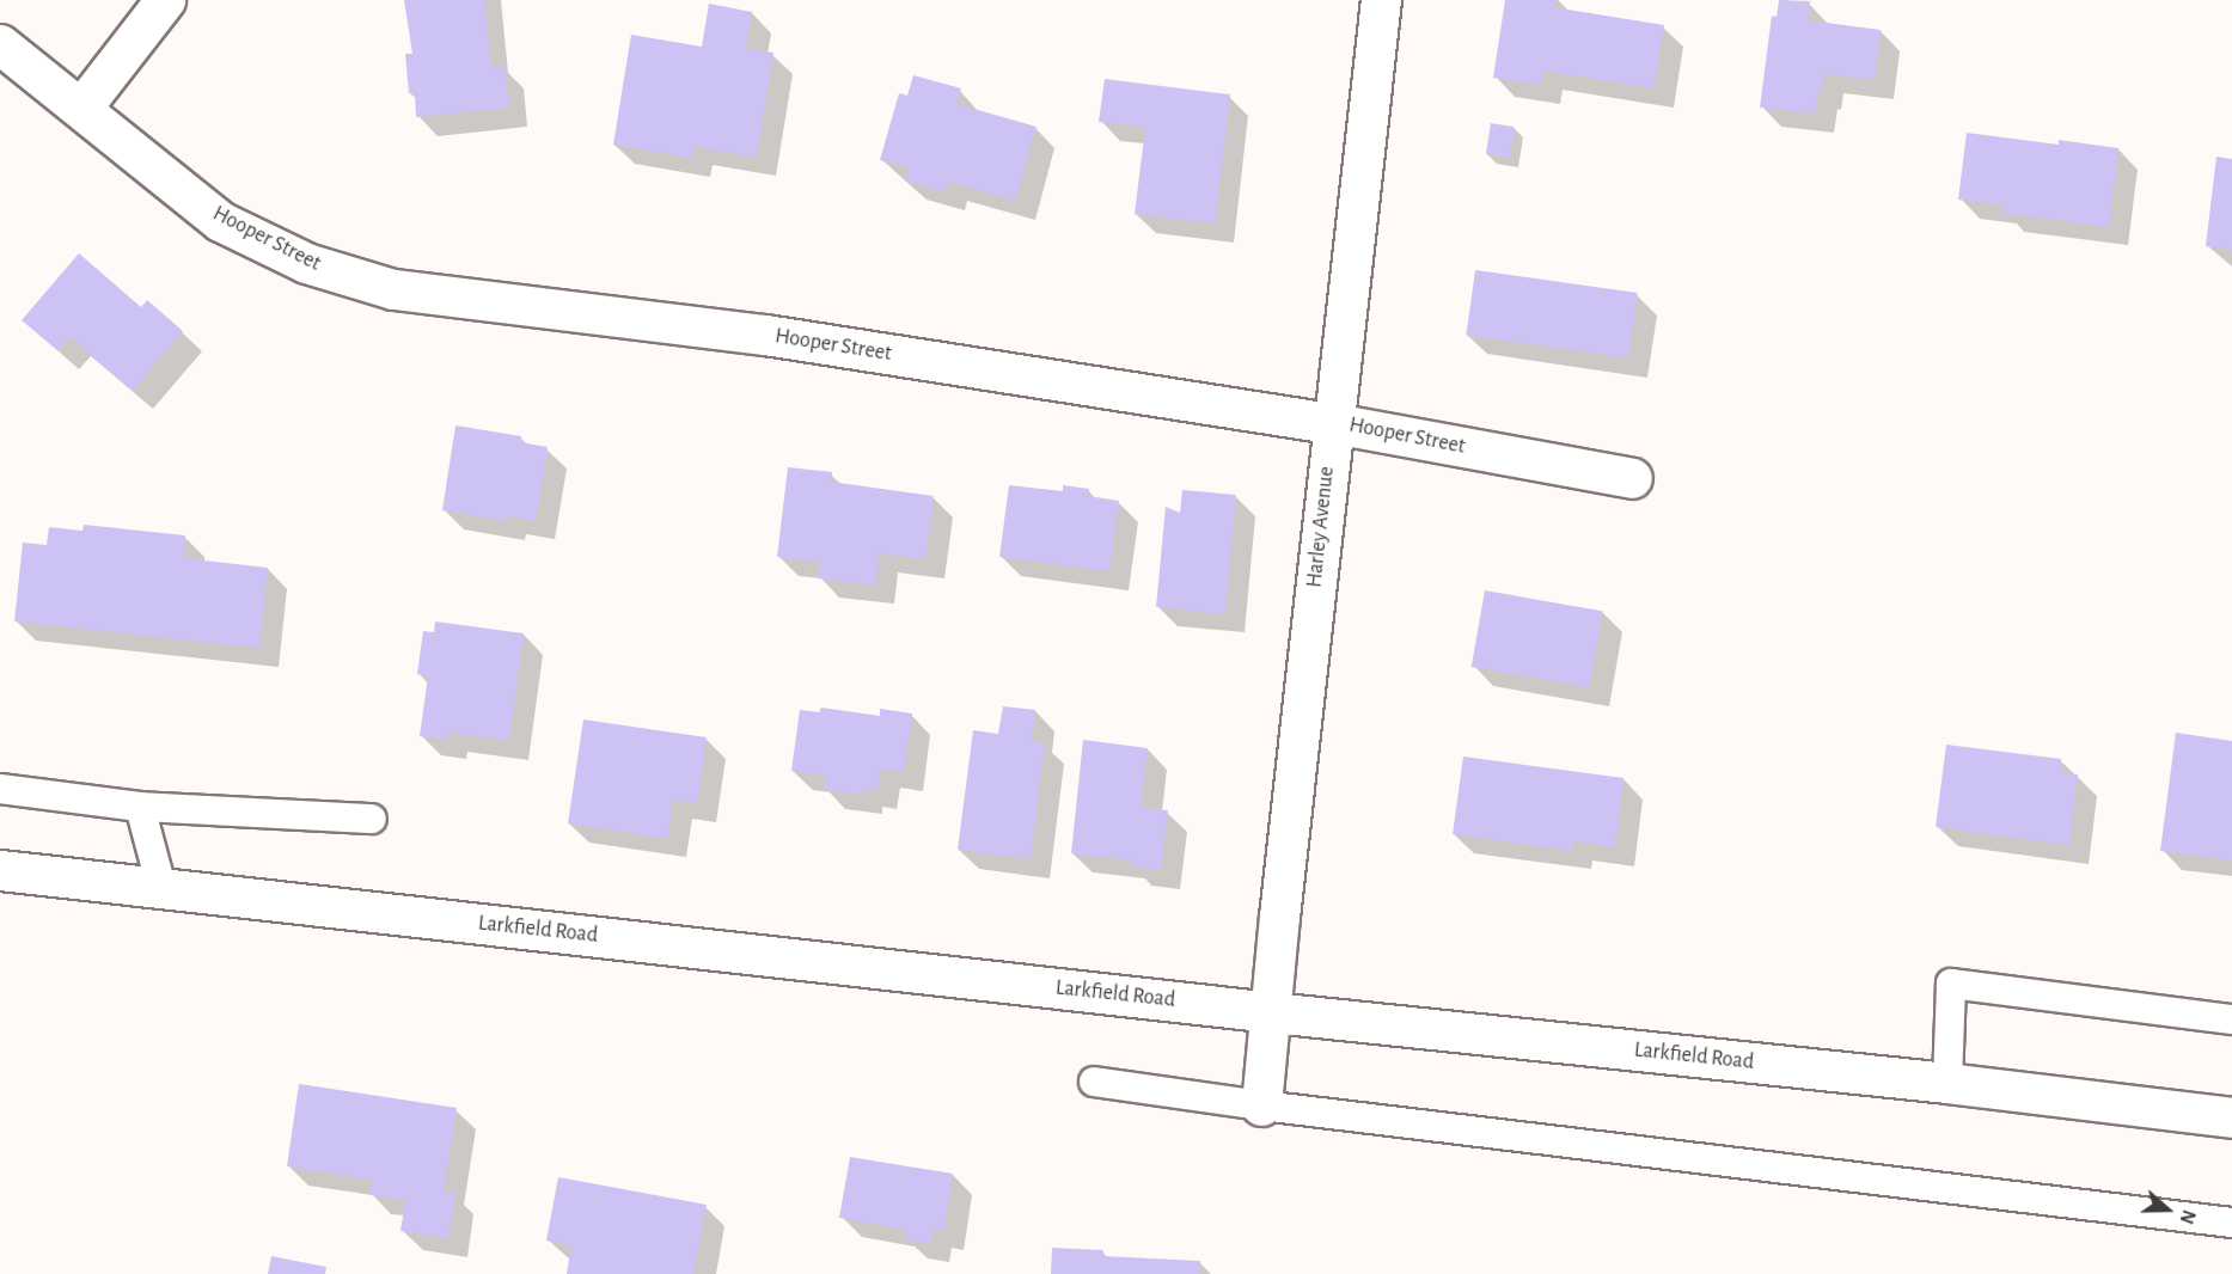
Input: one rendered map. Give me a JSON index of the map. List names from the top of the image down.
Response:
{
  "streets": {
    "street": ["Hooper Street", "Harley Avenue", "Larkfield Road"]
  },
  "crossings": [
    ["Hooper Street", "Harley Avenue"],
    ["Harley Avenue", "Larkfield Road"]
  ],
  "north": "right"
}
